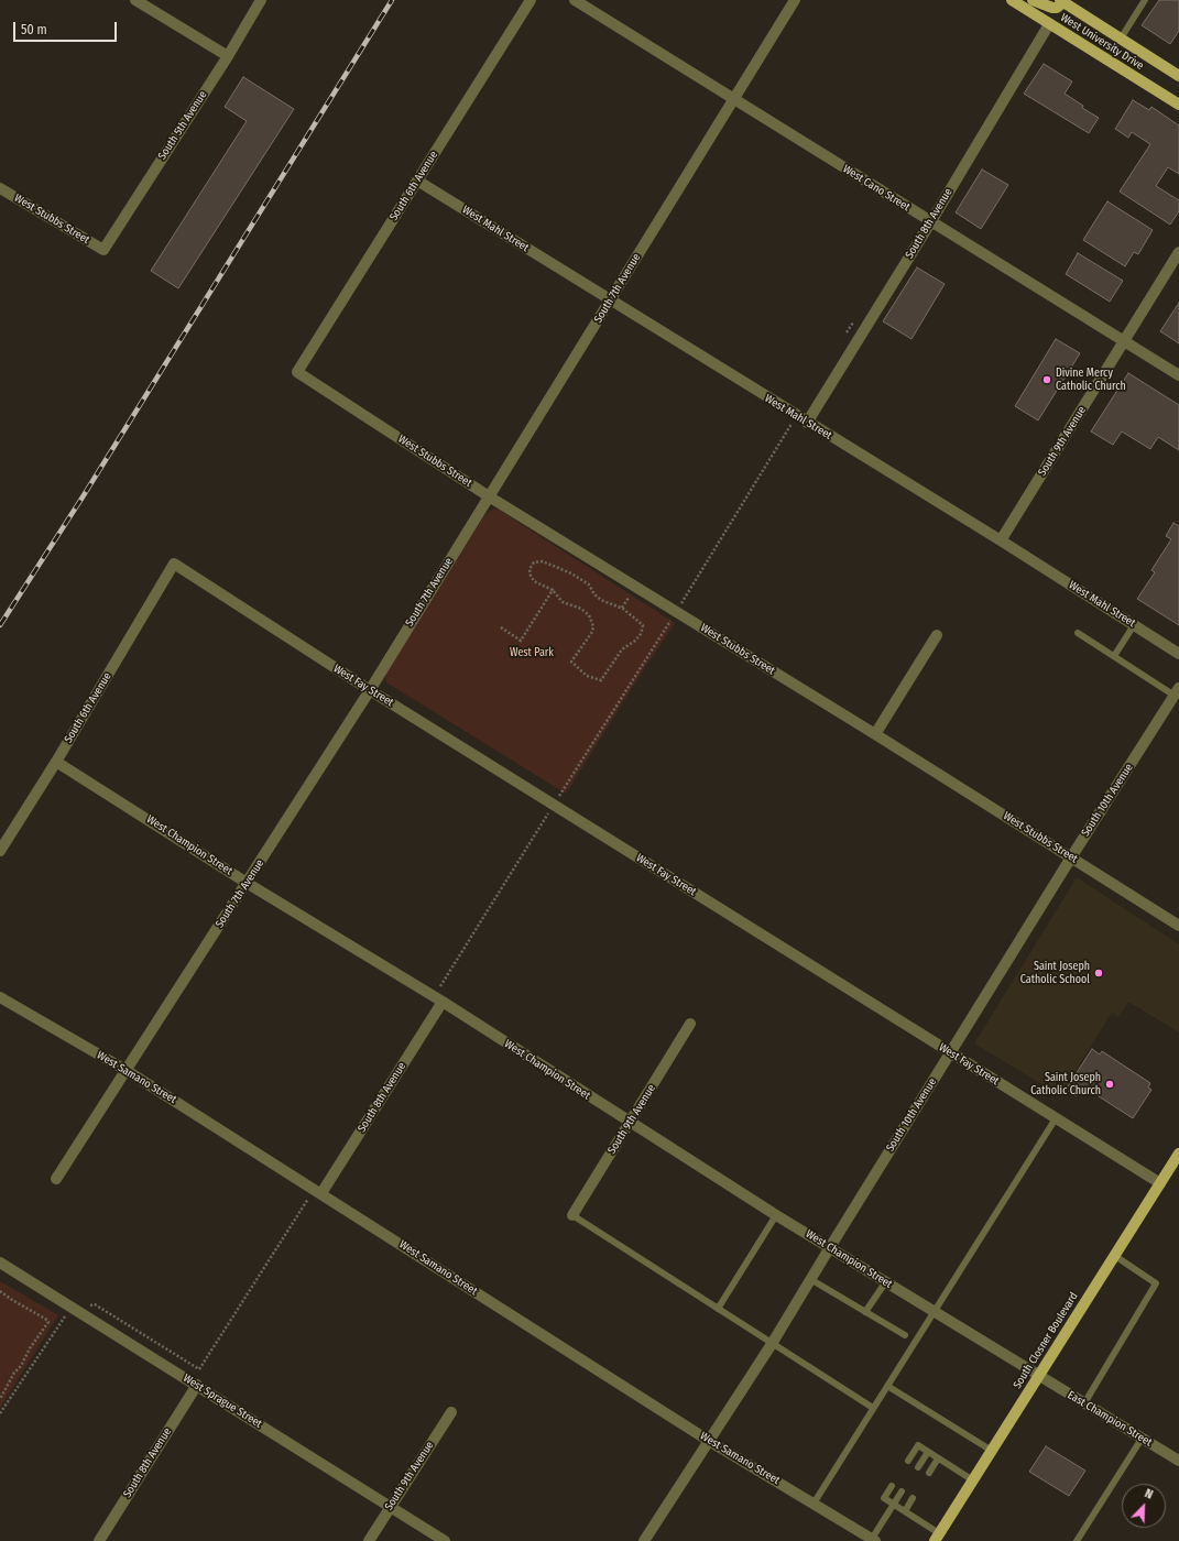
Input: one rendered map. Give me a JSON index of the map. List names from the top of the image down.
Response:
{
  "streets": {
    "main road": ["West University Drive", "South Closner Boulevard"],
    "street": [
      "South 5th Avenue",
      "South 6th Avenue",
      "West Cano Street",
      "West Stubbs Street",
      "South 8th Avenue",
      "West Mahl Street",
      "South 7th Avenue",
      "South 9th Avenue",
      "West Fay Street",
      "South 10th Avenue",
      "West Champion Street",
      "West Samano Street",
      "West Sprague Street",
      "East Champion Street"
    ]
  },
  "crossings": [
    ["West University Drive", "South 8th Avenue"],
    ["South 5th Avenue", "West Stubbs Street"],
    ["South 6th Avenue", "West Stubbs Street"],
    ["South 6th Avenue", "West Mahl Street"],
    ["South 6th Avenue", "West Fay Street"],
    ["South 6th Avenue", "West Champion Street"],
    ["West Cano Street", "South 8th Avenue"],
    ["West Cano Street", "South 7th Avenue"],
    ["West Cano Street", "South 9th Avenue"],
    ["West Stubbs Street", "South 7th Avenue"],
    ["West Stubbs Street", "South 10th Avenue"],
    ["South 8th Avenue", "West Mahl Street"],
    ["South 8th Avenue", "West Champion Street"],
    ["South 8th Avenue", "West Samano Street"],
    ["South 8th Avenue", "West Sprague Street"],
    ["West Mahl Street", "South 7th Avenue"],
    ["West Mahl Street", "South 9th Avenue"],
    ["South 7th Avenue", "West Fay Street"],
    ["South 7th Avenue", "West Champion Street"],
    ["South 7th Avenue", "West Samano Street"],
    ["South 9th Avenue", "West Champion Street"],
    ["South 9th Avenue", "West Sprague Street"],
    ["West Fay Street", "South 10th Avenue"],
    ["West Fay Street", "South Closner Boulevard"],
    ["South 10th Avenue", "West Champion Street"],
    ["South 10th Avenue", "West Samano Street"],
    ["West Champion Street", "South Closner Boulevard"],
    ["West Champion Street", "East Champion Street"],
    ["South Closner Boulevard", "East Champion Street"]
  ],
  "parks": ["West Park"],
  "places": ["Divine Mercy Catholic Church", "Saint Joseph Catholic School", "Saint Joseph Catholic Church"],
  "scale_bar": "50 m",
  "north": "top right"
}
